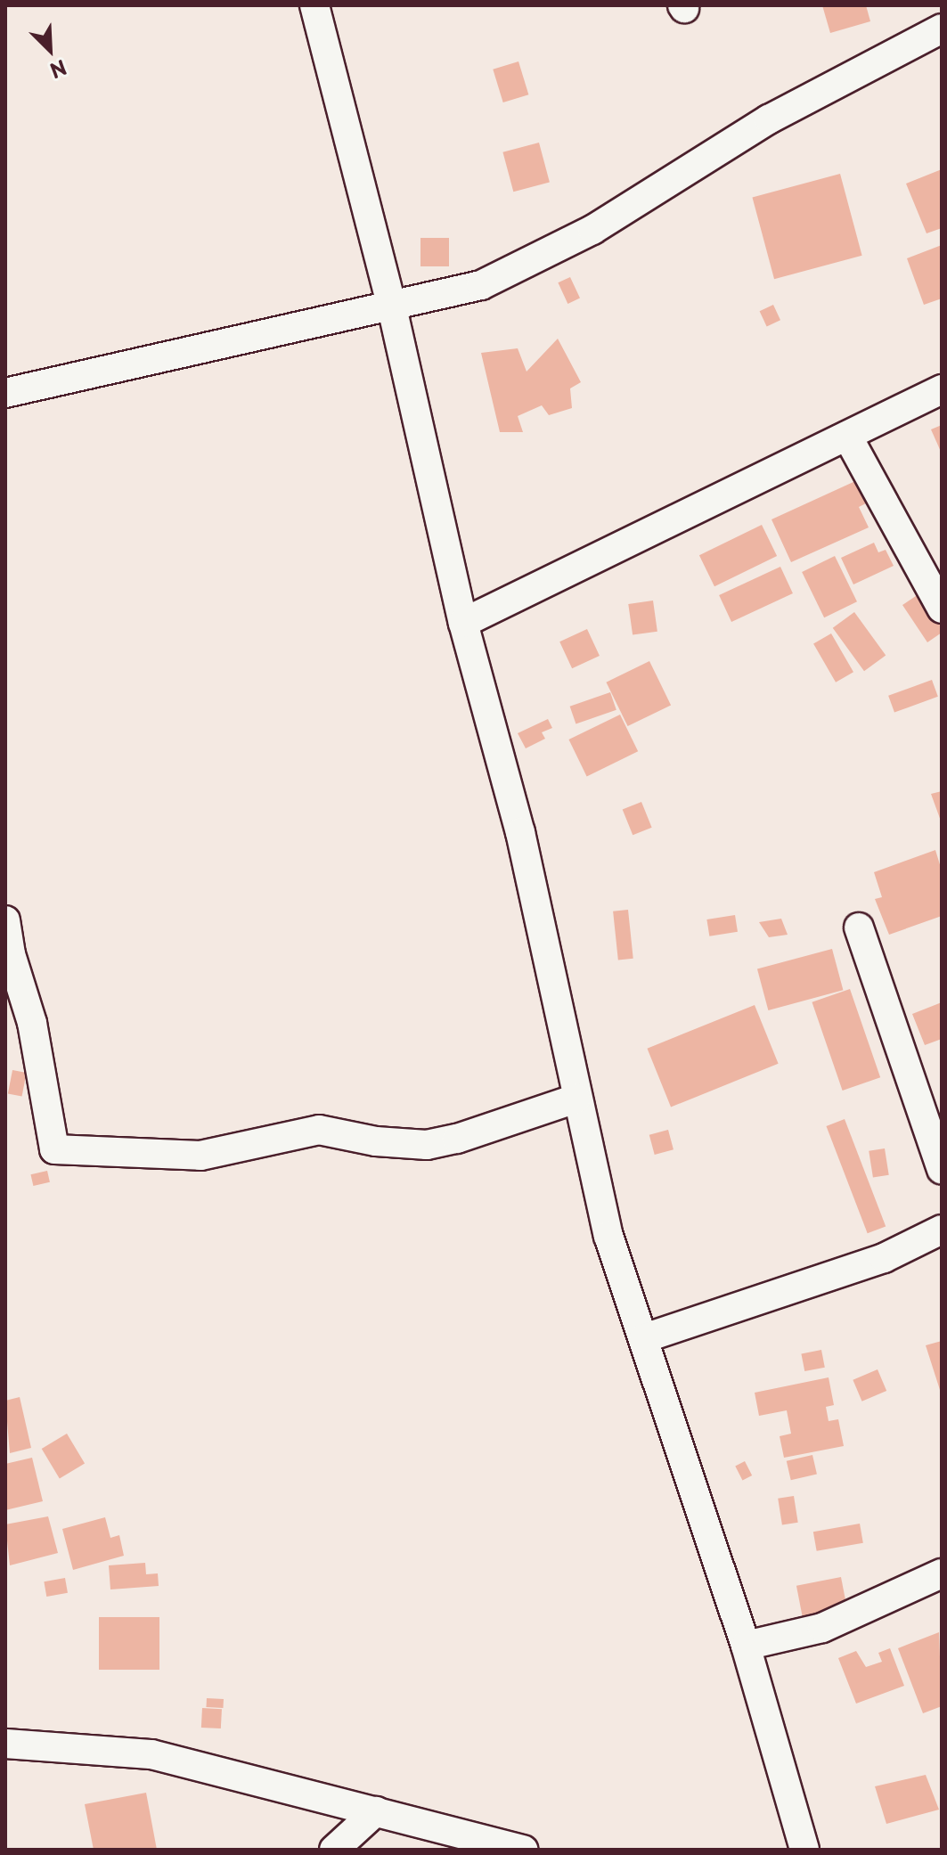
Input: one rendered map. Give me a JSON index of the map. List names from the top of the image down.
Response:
{
  "north": "bottom right"
}
